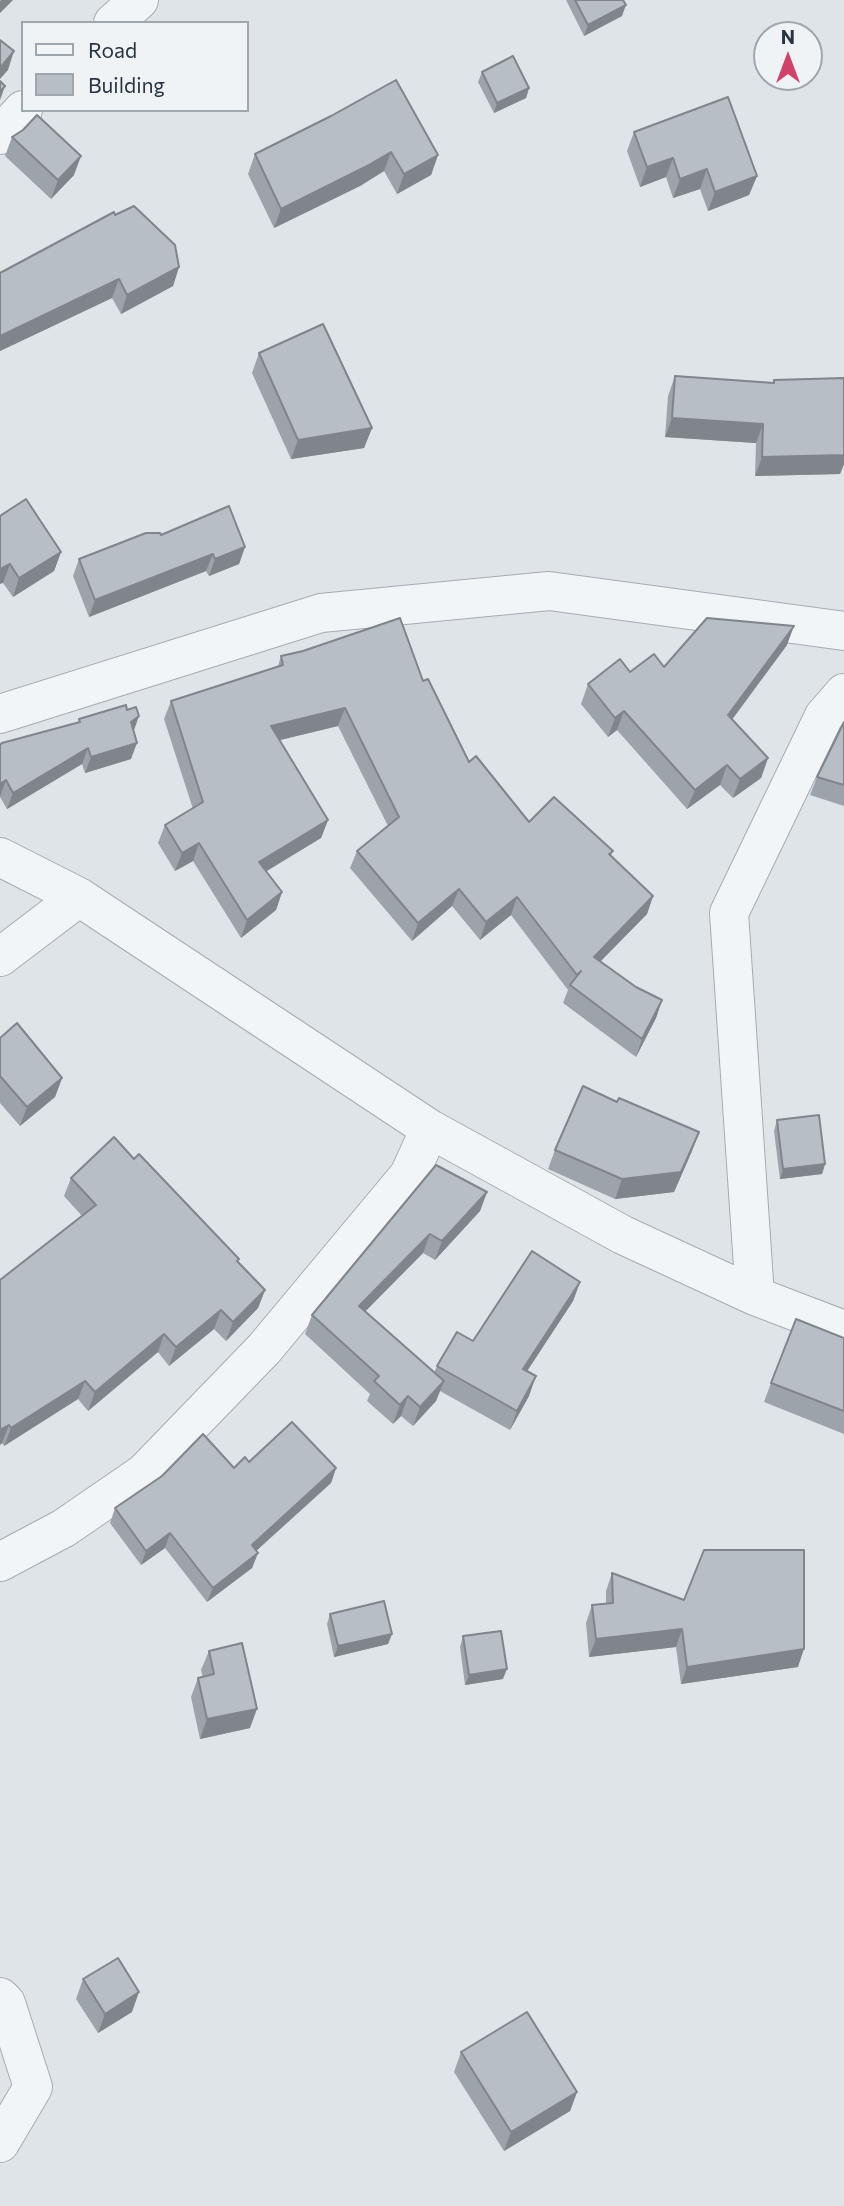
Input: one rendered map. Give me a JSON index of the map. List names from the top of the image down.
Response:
{
  "legend": ["Road", "Building"],
  "north": "top"
}
